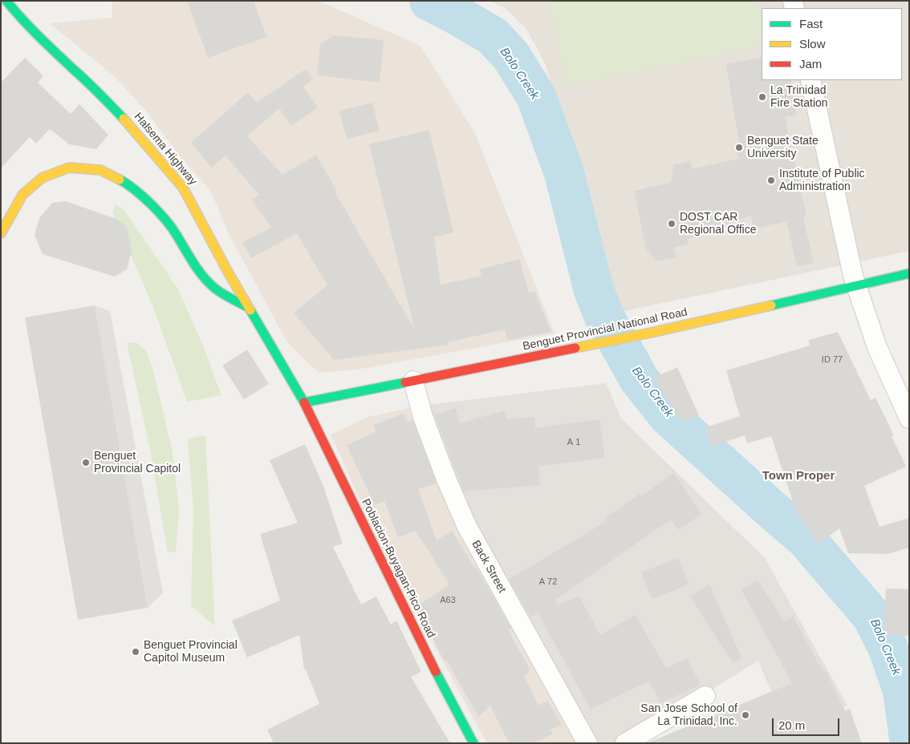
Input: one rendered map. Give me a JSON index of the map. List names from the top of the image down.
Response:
{
  "streets": {
    "main road": ["Halsema Highway", "Benguet Provincial National Road", "Poblacion-Buyagan-Pico Road"],
    "street": ["Back Street"]
  },
  "crossings": [
    ["Halsema Highway", "Benguet Provincial National Road"],
    ["Halsema Highway", "Poblacion-Buyagan-Pico Road"],
    ["Benguet Provincial National Road", "Back Street"],
    ["Benguet Provincial National Road", "Poblacion-Buyagan-Pico Road"]
  ],
  "districts": ["Town Proper"],
  "water": ["Bolo Creek"],
  "places": [
    "La Trinidad Fire Station",
    "Benguet State University",
    "Institute of Public Administration",
    "DOST CAR Regional Office",
    "Benguet Provincial Capitol",
    "Benguet Provincial Capitol Museum",
    "San Jose School of La Trinidad, Inc."
  ],
  "house_numbers": [
    "ID 77",
    "A 1",
    "A 72",
    "A63"
  ],
  "legend": ["Fast", "Slow", "Jam"],
  "scale_bar": "20 m"
}
